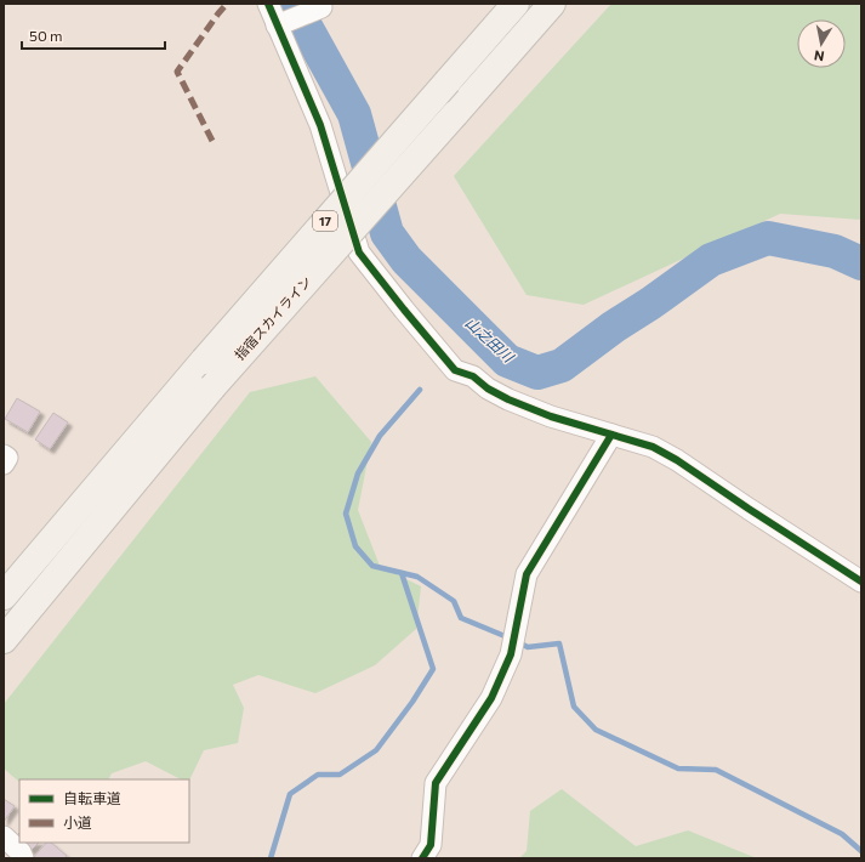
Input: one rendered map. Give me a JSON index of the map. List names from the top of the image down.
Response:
{
  "streets": {
    "main road": ["17", "指宿スカイライン"]
  },
  "water": ["山之田川"],
  "legend": ["自転車道", "小道"],
  "scale_bar": "50 m",
  "north": "bottom"
}
